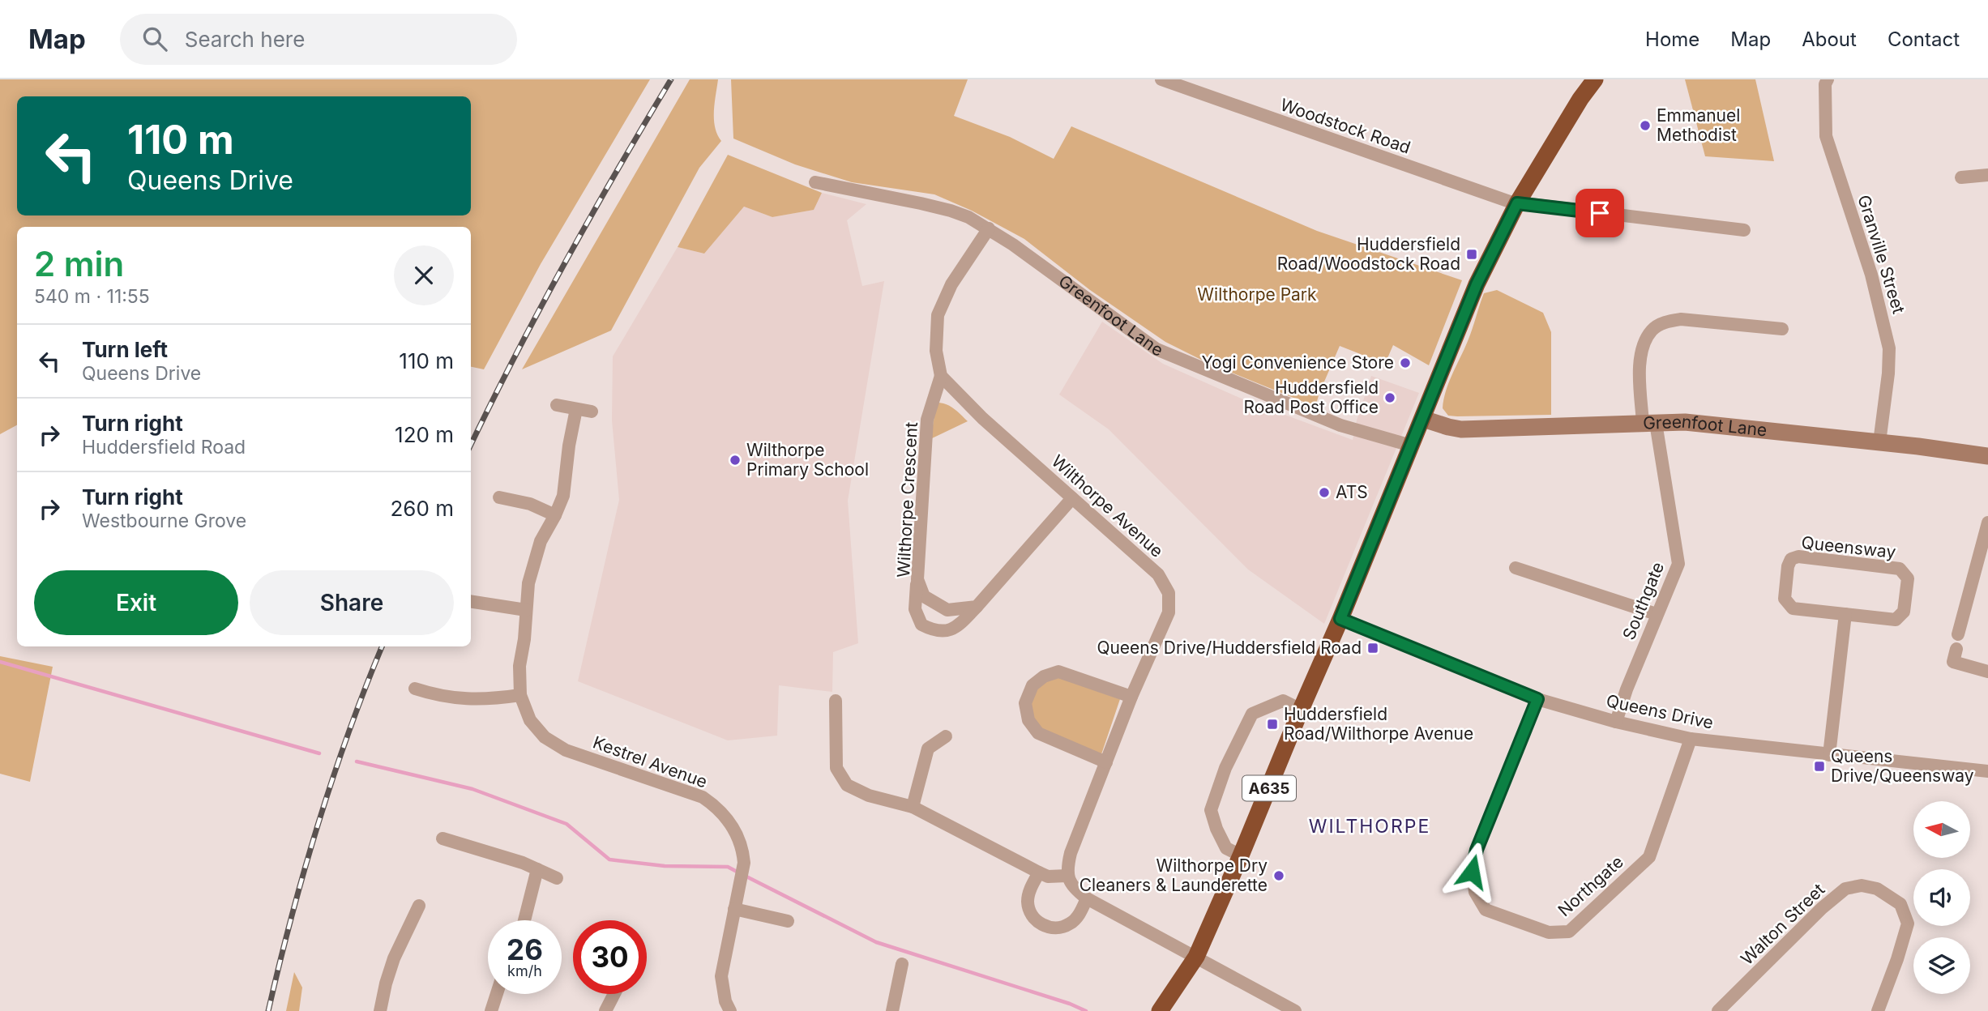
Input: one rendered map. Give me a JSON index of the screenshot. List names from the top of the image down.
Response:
{
  "streets": {
    "highway": ["A635"],
    "street": [
      "Woodstock Road",
      "Granville Street",
      "Greenfoot Lane",
      "Wilthorpe Crescent",
      "Wilthorpe Avenue",
      "Queensway",
      "Southgate",
      "Queens Drive",
      "Kestrel Avenue",
      "Northgate",
      "Walton Street"
    ]
  },
  "crossings": [
    ["Woodstock Road", "A635"],
    ["Granville Street", "Greenfoot Lane"],
    ["Greenfoot Lane", "Southgate"],
    ["Greenfoot Lane", "A635"],
    ["Wilthorpe Crescent", "Wilthorpe Avenue"],
    ["Southgate", "Queens Drive"],
    ["Queens Drive", "A635"],
    ["Queens Drive", "Northgate"]
  ],
  "districts": ["WILTHORPE"],
  "parks": ["Wilthorpe Park"],
  "places": {
    "other": [
      "Emmanuel Methodist",
      "Yogi Convenience Store",
      "Huddersfield Road Post Office",
      "Wilthorpe Primary School",
      "ATS",
      "Wilthorpe Dry Cleaners & Launderette"
    ],
    "transit": [
      "Huddersfield Road/Woodstock Road",
      "Queens Drive/Huddersfield Road",
      "Huddersfield Road/Wilthorpe Avenue",
      "Queens Drive/Queensway"
    ]
  },
  "north": "left",
  "page": {
    "header": "Map",
    "search": "Search here",
    "nav": [
      "Home",
      "Map",
      "About",
      "Contact"
    ],
    "turn": ["110 m", "Queens Drive"],
    "heading": ["2 min", "540 m · 11:55"],
    "list": [
      {
        "name": "Turn left",
        "note": "Queens Drive",
        "value": "110 m"
      },
      {
        "name": "Turn right",
        "note": "Huddersfield Road",
        "value": "120 m"
      },
      {
        "name": "Turn right",
        "note": "Westbourne Grove",
        "value": "260 m"
      }
    ],
    "buttons": ["Exit", "Share"],
    "speed": "26 km/h",
    "limit": "30"
  }
}
